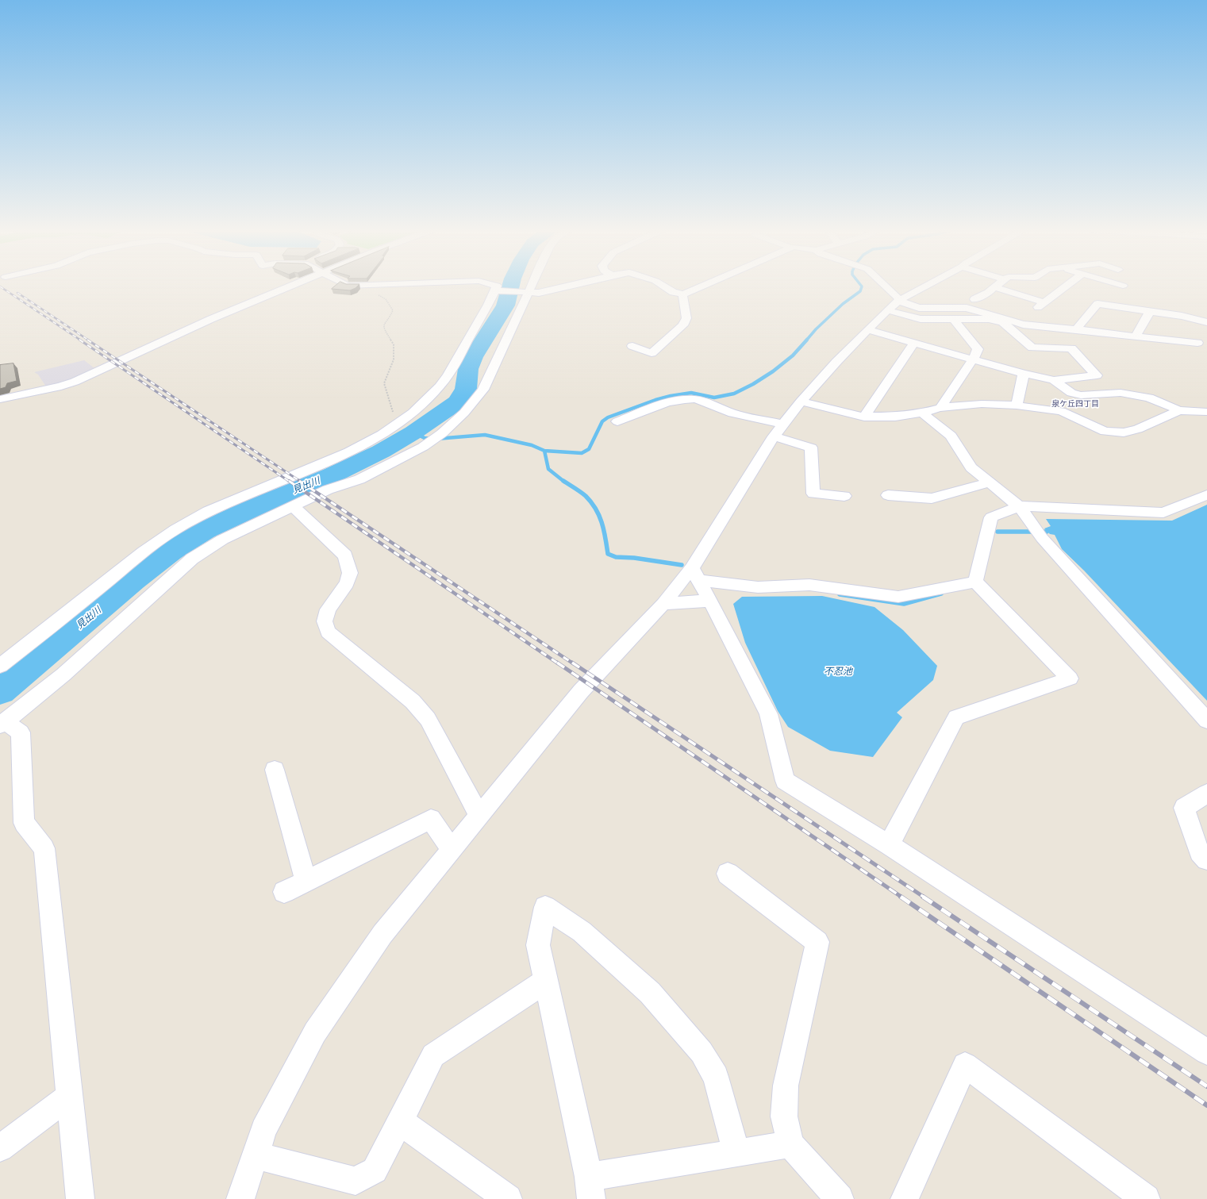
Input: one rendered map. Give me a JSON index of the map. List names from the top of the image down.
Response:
{
  "districts": ["泉ケ丘四丁目"],
  "water": ["見出川", "不忍池"]
}
